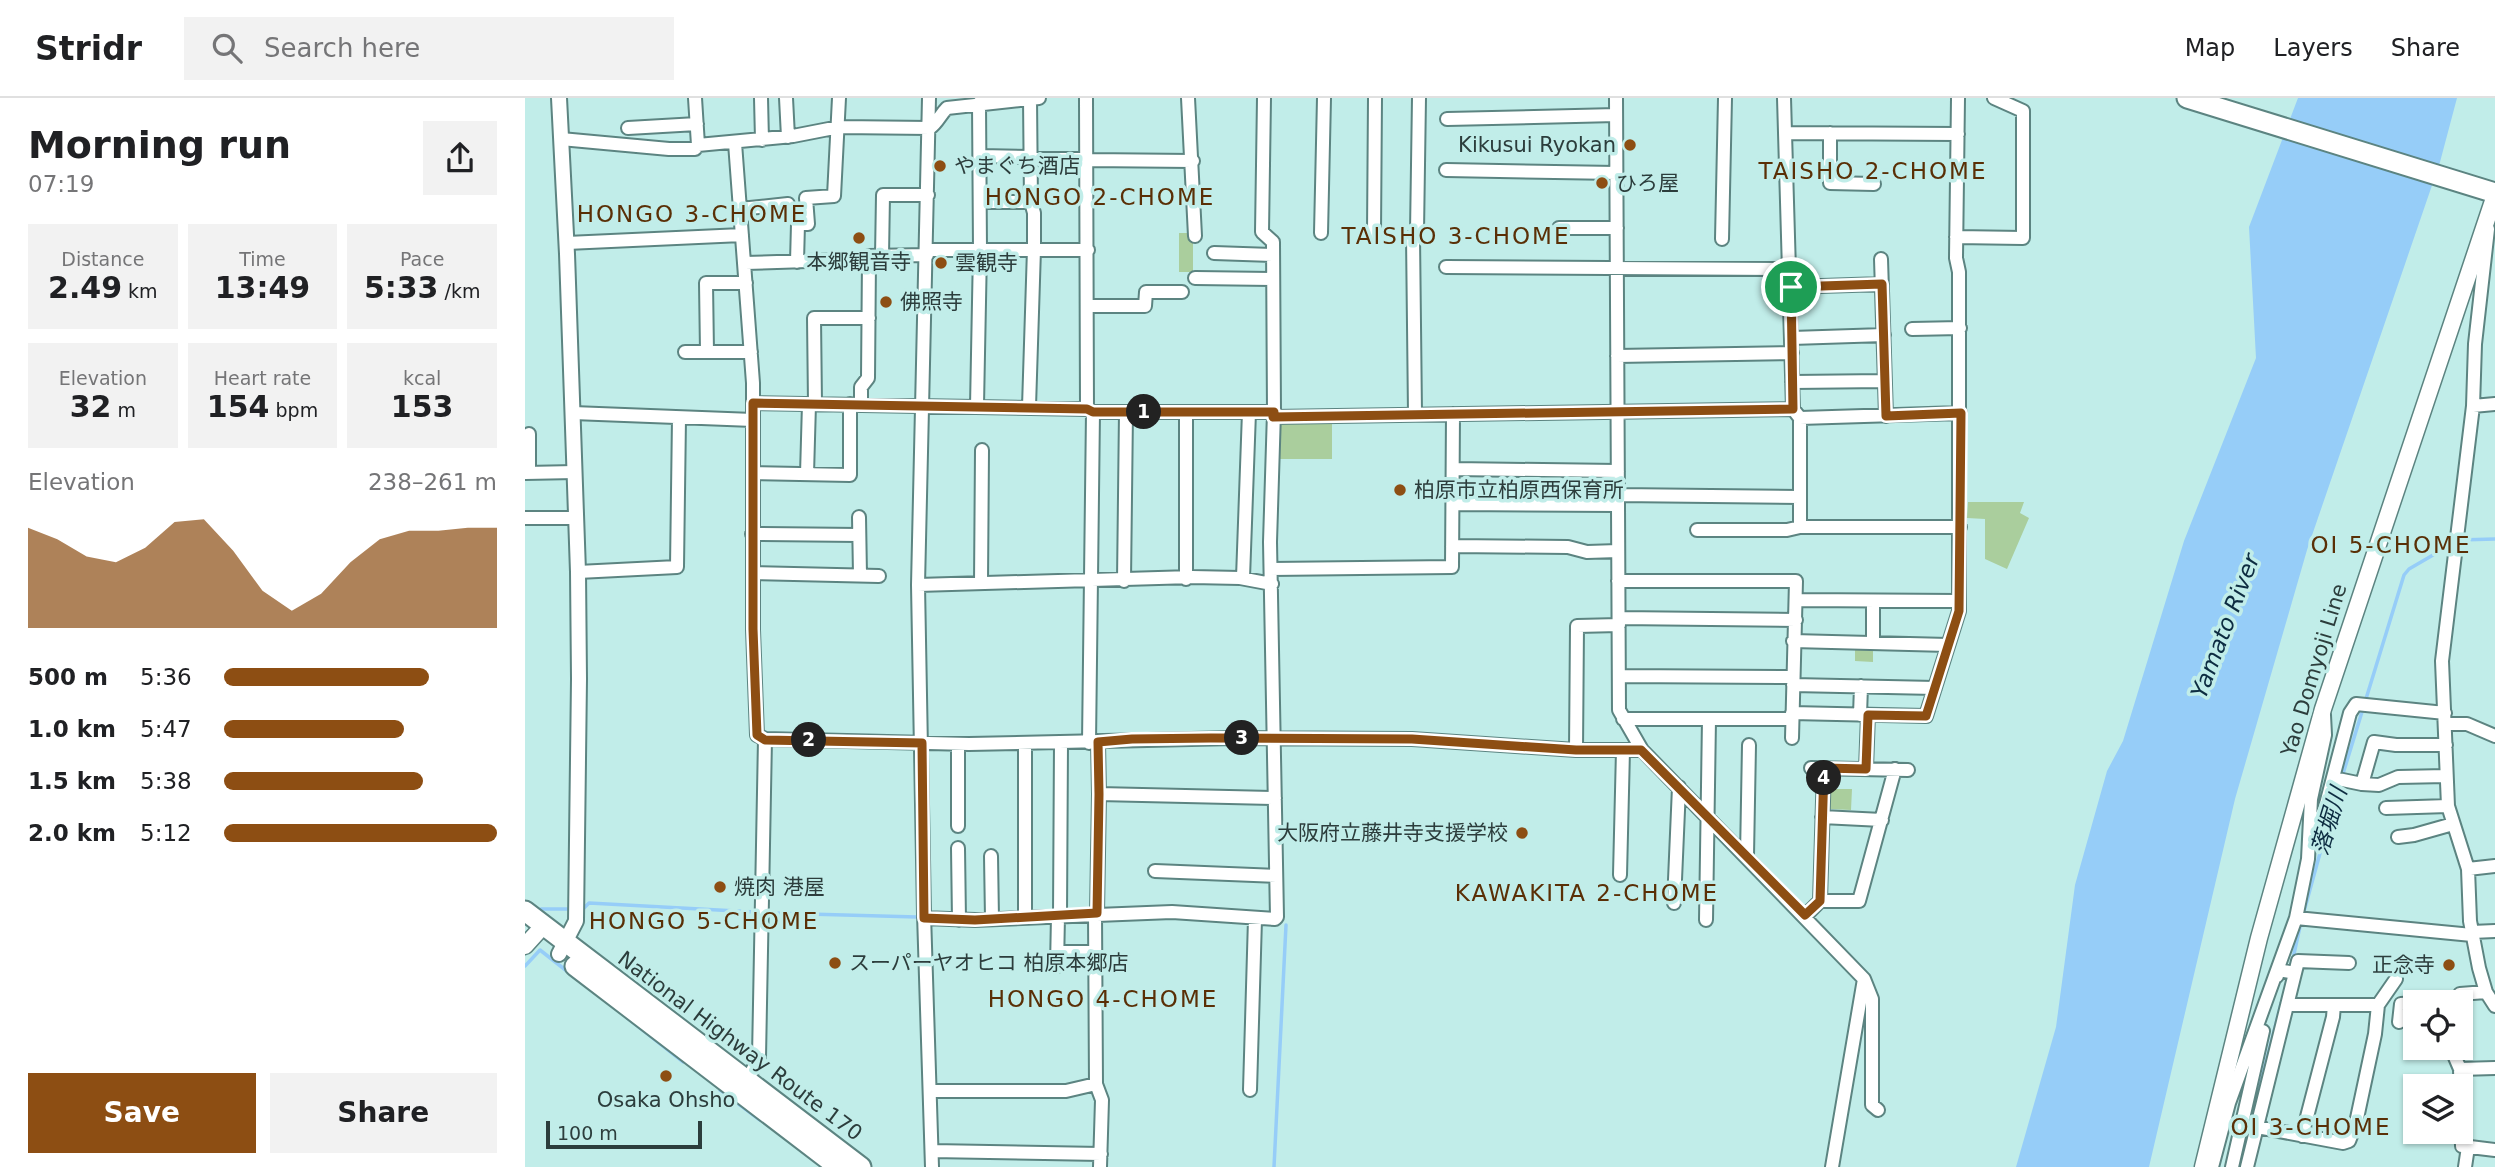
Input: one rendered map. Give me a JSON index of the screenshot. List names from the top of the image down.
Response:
{
  "streets": {
    "highway": ["National Highway Route 170"],
    "main road": ["Yao Domyoji Line"]
  },
  "districts": [
    "TAISHO 2-CHOME",
    "HONGO 2-CHOME",
    "HONGO 3-CHOME",
    "TAISHO 3-CHOME",
    "OI 5-CHOME",
    "KAWAKITA 2-CHOME",
    "HONGO 5-CHOME",
    "HONGO 4-CHOME",
    "OI 3-CHOME"
  ],
  "water": ["Yamato River", "落堀川"],
  "places": [
    "Kikusui Ryokan",
    "やまぐち酒店",
    "ひろ屋",
    "本郷観音寺",
    "雲観寺",
    "佛照寺",
    "柏原市立柏原西保育所",
    "大阪府立藤井寺支援学校",
    "焼肉 港屋",
    "スーパーヤオヒコ 柏原本郷店",
    "正念寺",
    "Osaka Ohsho"
  ],
  "scale_bar": "100 m",
  "page": {
    "header": "Stridr",
    "search": "Search here",
    "nav": ["Map", "Layers", "Share"],
    "heading": ["Morning run", "07:19"],
    "stats": [
      ["Distance", "2.49 km"],
      ["Time", "13:49"],
      ["Pace", "5:33 /km"],
      ["Elevation", "32 m"],
      ["Heart rate", "154 bpm"],
      ["kcal", "153"]
    ],
    "pins": [
      "1",
      "3",
      "2",
      "4"
    ],
    "chart": ["Elevation", "238–261 m"],
    "list": [
      {
        "name": "500 m",
        "note": "5:36"
      },
      {
        "name": "1.0 km",
        "note": "5:47"
      },
      {
        "name": "1.5 km",
        "note": "5:38"
      },
      {
        "name": "2.0 km",
        "note": "5:12"
      }
    ],
    "buttons": ["Save", "Share"],
    "scale": "100 m"
  }
}
